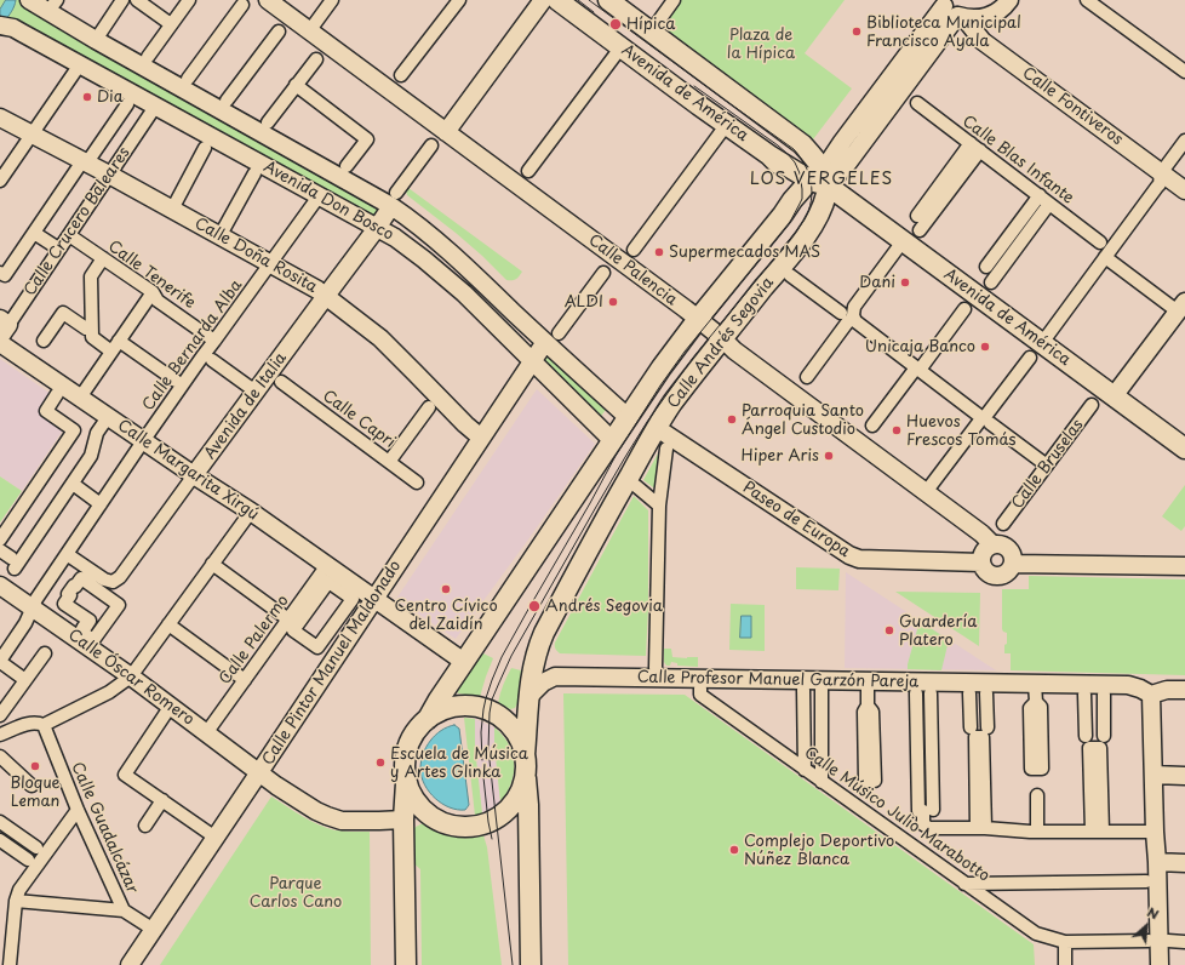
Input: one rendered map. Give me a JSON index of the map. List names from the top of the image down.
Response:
{
  "streets": {
    "main road": [
      "Avenida de América",
      "Calle Fontiveros",
      "Avenida Don Bosco",
      "Calle Doña Rosita",
      "Calle Palencia",
      "Calle Andrés Segovia",
      "Avenida de Italia",
      "Calle Margarita Xirgú",
      "Paseo de Europa",
      "Calle Pintor Manuel Maldonado",
      "Calle Óscar Romero",
      "Calle Profesor Manuel Garzón Pareja"
    ],
    "street": [
      "Calle Blas Infante",
      "Calle Crucero Baleares",
      "Calle Tenerife",
      "Calle Bernarda Alba",
      "Calle Capri",
      "Calle Bruselas",
      "Calle Palermo",
      "Calle Músico Julio Marabotto",
      "Calle Guadalcázar"
    ]
  },
  "crossings": [
    ["Avenida de América", "Calle Andrés Segovia"],
    ["Calle Fontiveros", "Calle Andrés Segovia"],
    ["Avenida Don Bosco", "Calle Crucero Baleares"],
    ["Avenida Don Bosco", "Calle Andrés Segovia"],
    ["Avenida Don Bosco", "Calle Bernarda Alba"],
    ["Avenida Don Bosco", "Avenida de Italia"],
    ["Avenida Don Bosco", "Calle Pintor Manuel Maldonado"],
    ["Calle Crucero Baleares", "Calle Doña Rosita"],
    ["Calle Crucero Baleares", "Calle Tenerife"],
    ["Calle Doña Rosita", "Calle Bernarda Alba"],
    ["Calle Doña Rosita", "Avenida de Italia"],
    ["Calle Doña Rosita", "Calle Pintor Manuel Maldonado"],
    ["Calle Palencia", "Calle Andrés Segovia"],
    ["Calle Palencia", "Paseo de Europa"],
    ["Calle Tenerife", "Calle Bernarda Alba"],
    ["Calle Andrés Segovia", "Calle Margarita Xirgú"],
    ["Calle Andrés Segovia", "Paseo de Europa"],
    ["Calle Andrés Segovia", "Calle Profesor Manuel Garzón Pareja"],
    ["Calle Bernarda Alba", "Avenida de Italia"],
    ["Calle Bernarda Alba", "Calle Margarita Xirgú"],
    ["Calle Bernarda Alba", "Calle Óscar Romero"],
    ["Avenida de Italia", "Calle Margarita Xirgú"],
    ["Calle Margarita Xirgú", "Calle Palermo"],
    ["Calle Margarita Xirgú", "Calle Pintor Manuel Maldonado"],
    ["Calle Palermo", "Calle Óscar Romero"],
    ["Calle Pintor Manuel Maldonado", "Calle Óscar Romero"],
    ["Calle Pintor Manuel Maldonado", "Calle Guadalcázar"],
    ["Calle Profesor Manuel Garzón Pareja", "Calle Músico Julio Marabotto"]
  ],
  "districts": ["LOS VERGELES"],
  "parks": ["Plaza de la Hípica", "Parque Carlos Cano"],
  "places": [
    "Hípica",
    "Biblioteca Municipal Francisco Ayala",
    "Dia",
    "Supermecados MAS",
    "Dani",
    "ALDI",
    "Unicaja Banco",
    "Parroquia Santo Ángel Custodio",
    "Huevos Frescos Tomás",
    "Hiper Aris",
    "Centro Cívico del Zaidín",
    "Andrés Segovia",
    "Guardería Platero",
    "Escuela de Música y Artes Glinka",
    "Bloque Leman",
    "Complejo Deportivo Núñez Blanca"
  ],
  "north": "top right"
}
